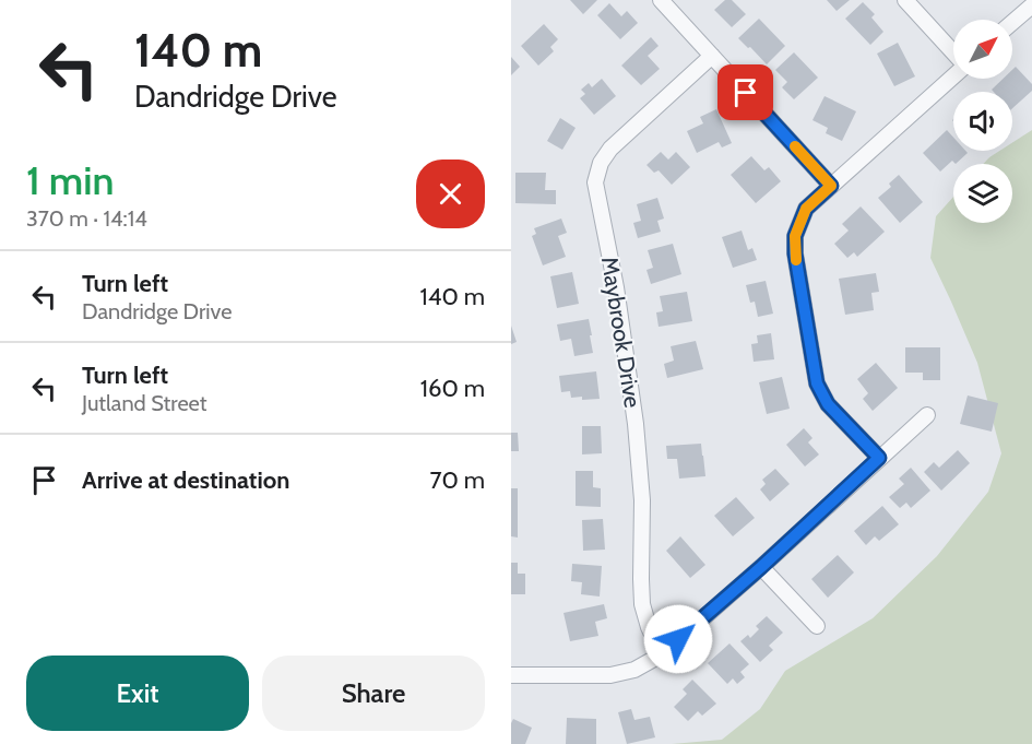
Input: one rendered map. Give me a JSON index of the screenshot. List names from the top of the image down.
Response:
{
  "streets": {
    "street": ["Maybrook Drive"]
  },
  "north": "top right",
  "page": {
    "turn": ["140 m", "Dandridge Drive"],
    "heading": ["1 min", "370 m · 14:14"],
    "list": [
      {
        "name": "Turn left",
        "note": "Dandridge Drive",
        "value": "140 m"
      },
      {
        "name": "Turn left",
        "note": "Jutland Street",
        "value": "160 m"
      },
      {
        "name": "Arrive at destination",
        "value": "70 m"
      }
    ],
    "buttons": ["Exit", "Share"]
  }
}
